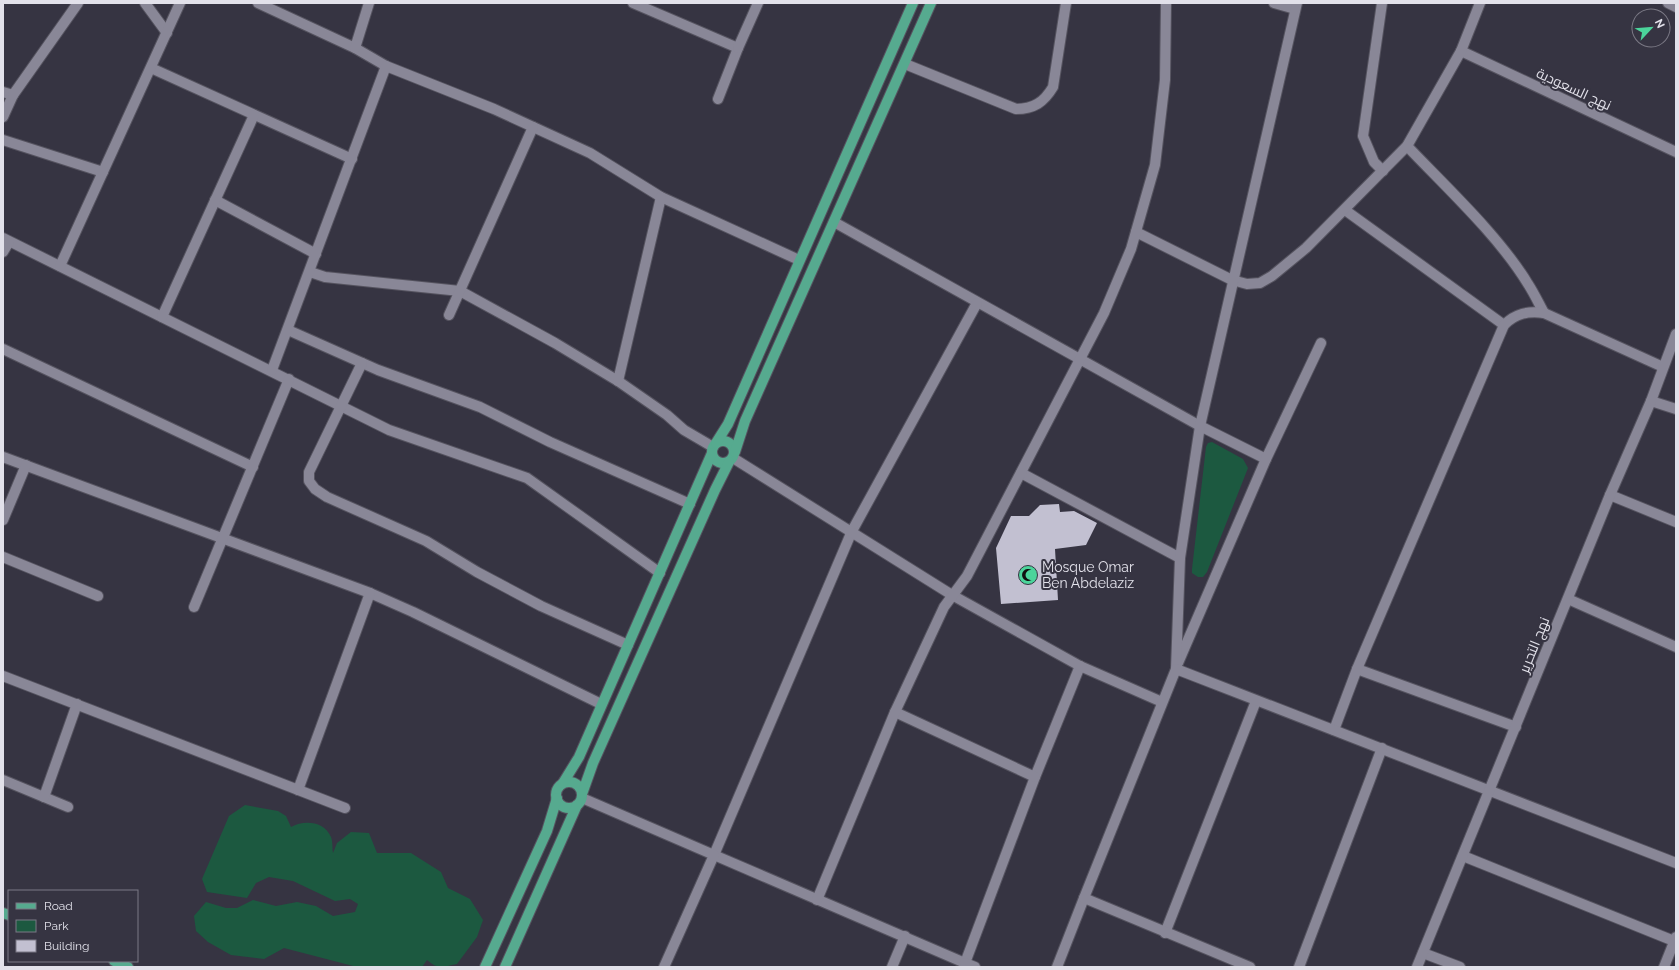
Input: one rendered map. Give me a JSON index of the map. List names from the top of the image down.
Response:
{
  "streets": {
    "street": ["نهج السعودية", "نهج التحرير"]
  },
  "places": {
    "mosque": ["Mosque Omar Ben Abdelaziz"]
  },
  "legend": ["Road", "Park", "Building"],
  "north": "top right"
}
